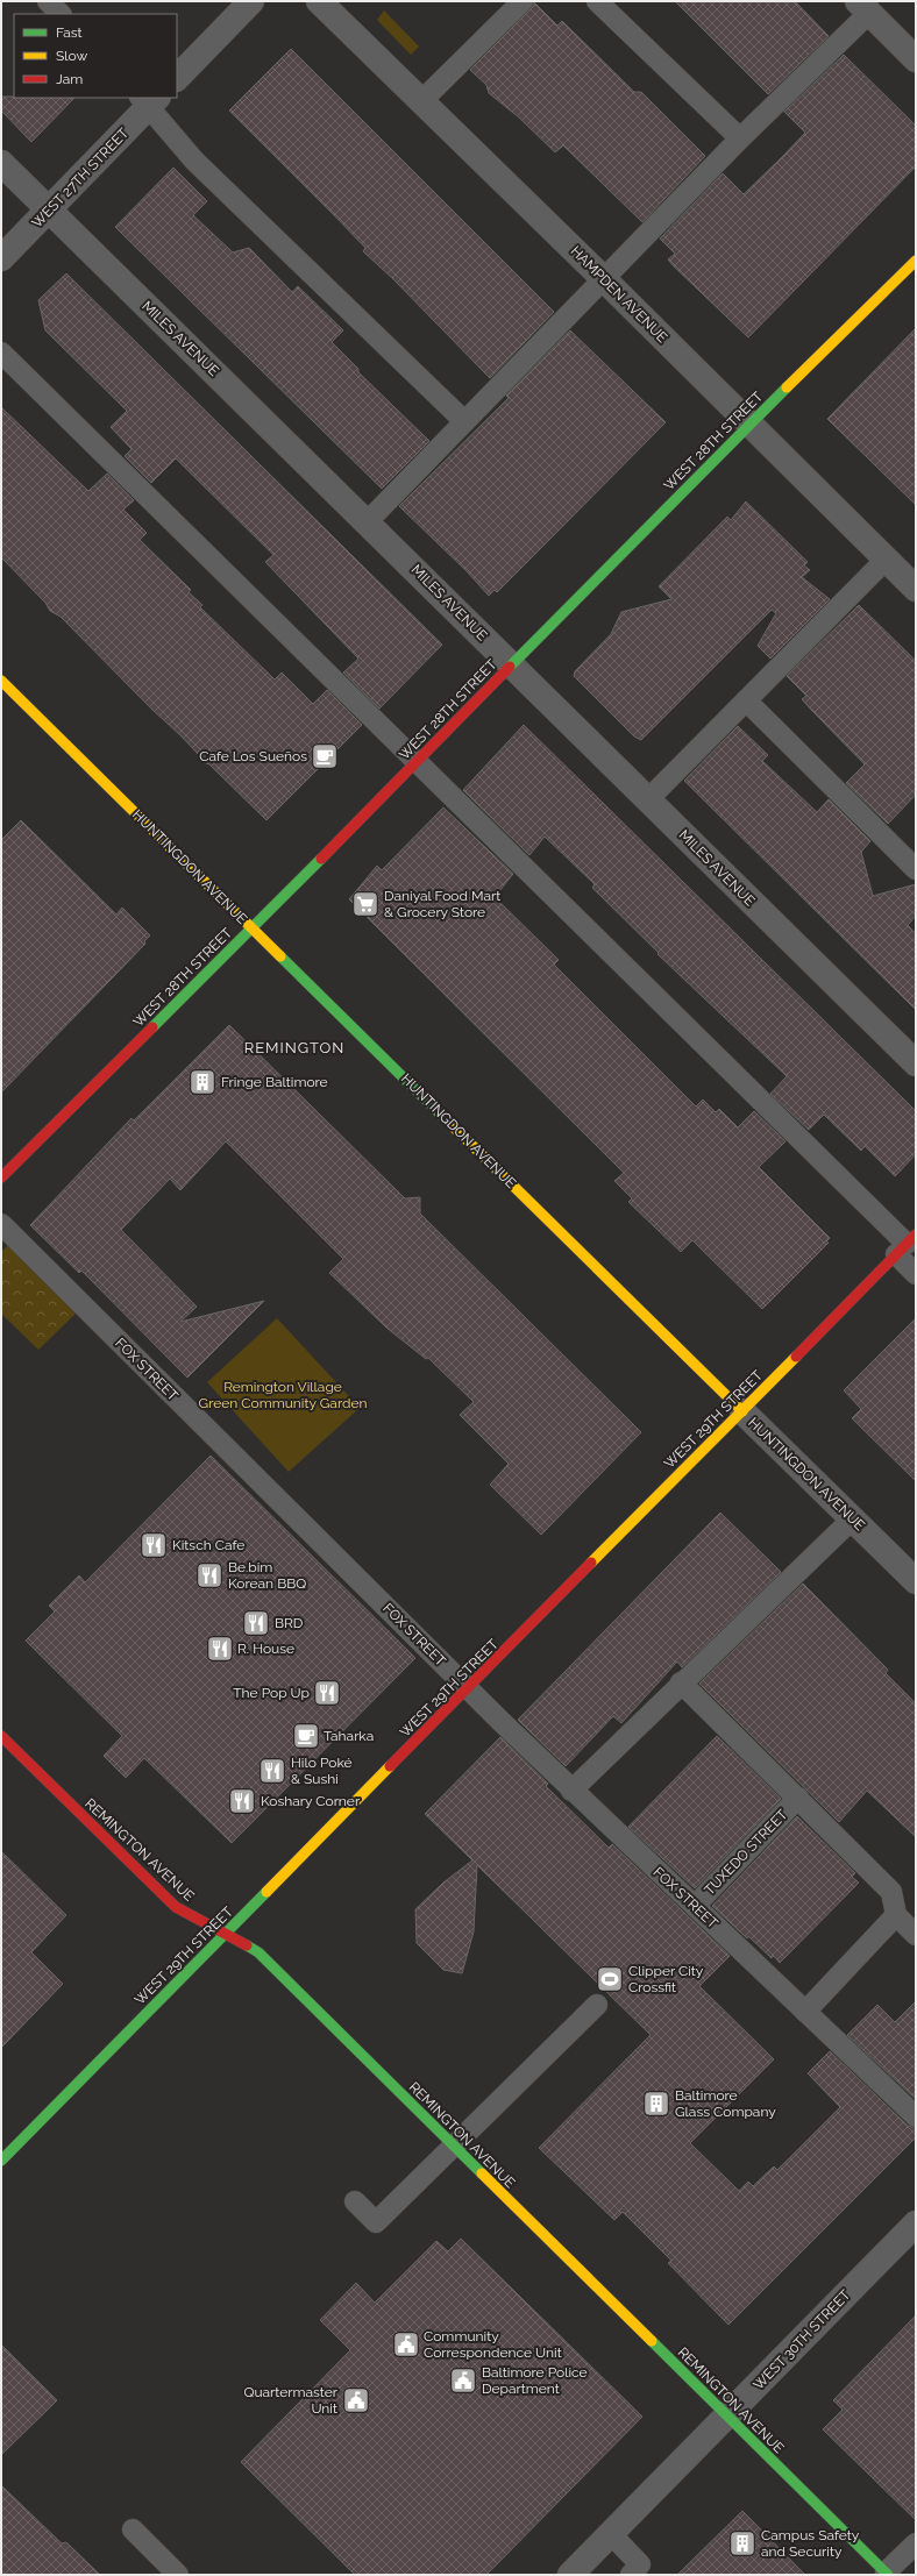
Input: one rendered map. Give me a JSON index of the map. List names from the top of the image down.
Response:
{
  "streets": {
    "main road": [
      "WEST 28TH STREET",
      "HUNTINGDON AVENUE",
      "WEST 29TH STREET",
      "REMINGTON AVENUE"
    ],
    "street": [
      "WEST 27TH STREET",
      "HAMPDEN AVENUE",
      "MILES AVENUE",
      "WEST 30TH STREET"
    ],
    "lane": ["FOX STREET", "TUXEDO STREET"]
  },
  "crossings": [
    ["WEST 27TH STREET", "MILES AVENUE"],
    ["HAMPDEN AVENUE", "WEST 28TH STREET"],
    ["MILES AVENUE", "WEST 28TH STREET"],
    ["WEST 28TH STREET", "HUNTINGDON AVENUE"],
    ["HUNTINGDON AVENUE", "WEST 29TH STREET"],
    ["FOX STREET", "WEST 29TH STREET"],
    ["FOX STREET", "TUXEDO STREET"],
    ["WEST 29TH STREET", "REMINGTON AVENUE"],
    ["REMINGTON AVENUE", "WEST 30TH STREET"]
  ],
  "districts": ["REMINGTON"],
  "parks": ["Remington Village Green Community Garden"],
  "places": {
    "cafe": ["Cafe Los Sueños", "Taharka"],
    "supermarket": ["Daniyal Food Mart & Grocery Store"],
    "building": ["Fringe Baltimore", "Baltimore Glass Company", "Campus Safety and Security"],
    "restaurant": [
      "Kitsch Cafe",
      "Be.bim Korean BBQ",
      "BRD",
      "R. House",
      "The Pop Up",
      "Hilo Poké & Sushi",
      "Koshary Corner"
    ],
    "sports": ["Clipper City Crossfit"],
    "public building": ["Community Correspondence Unit", "Baltimore Police Department", "Quartermaster Unit"]
  },
  "legend": ["Fast", "Slow", "Jam"]
}
